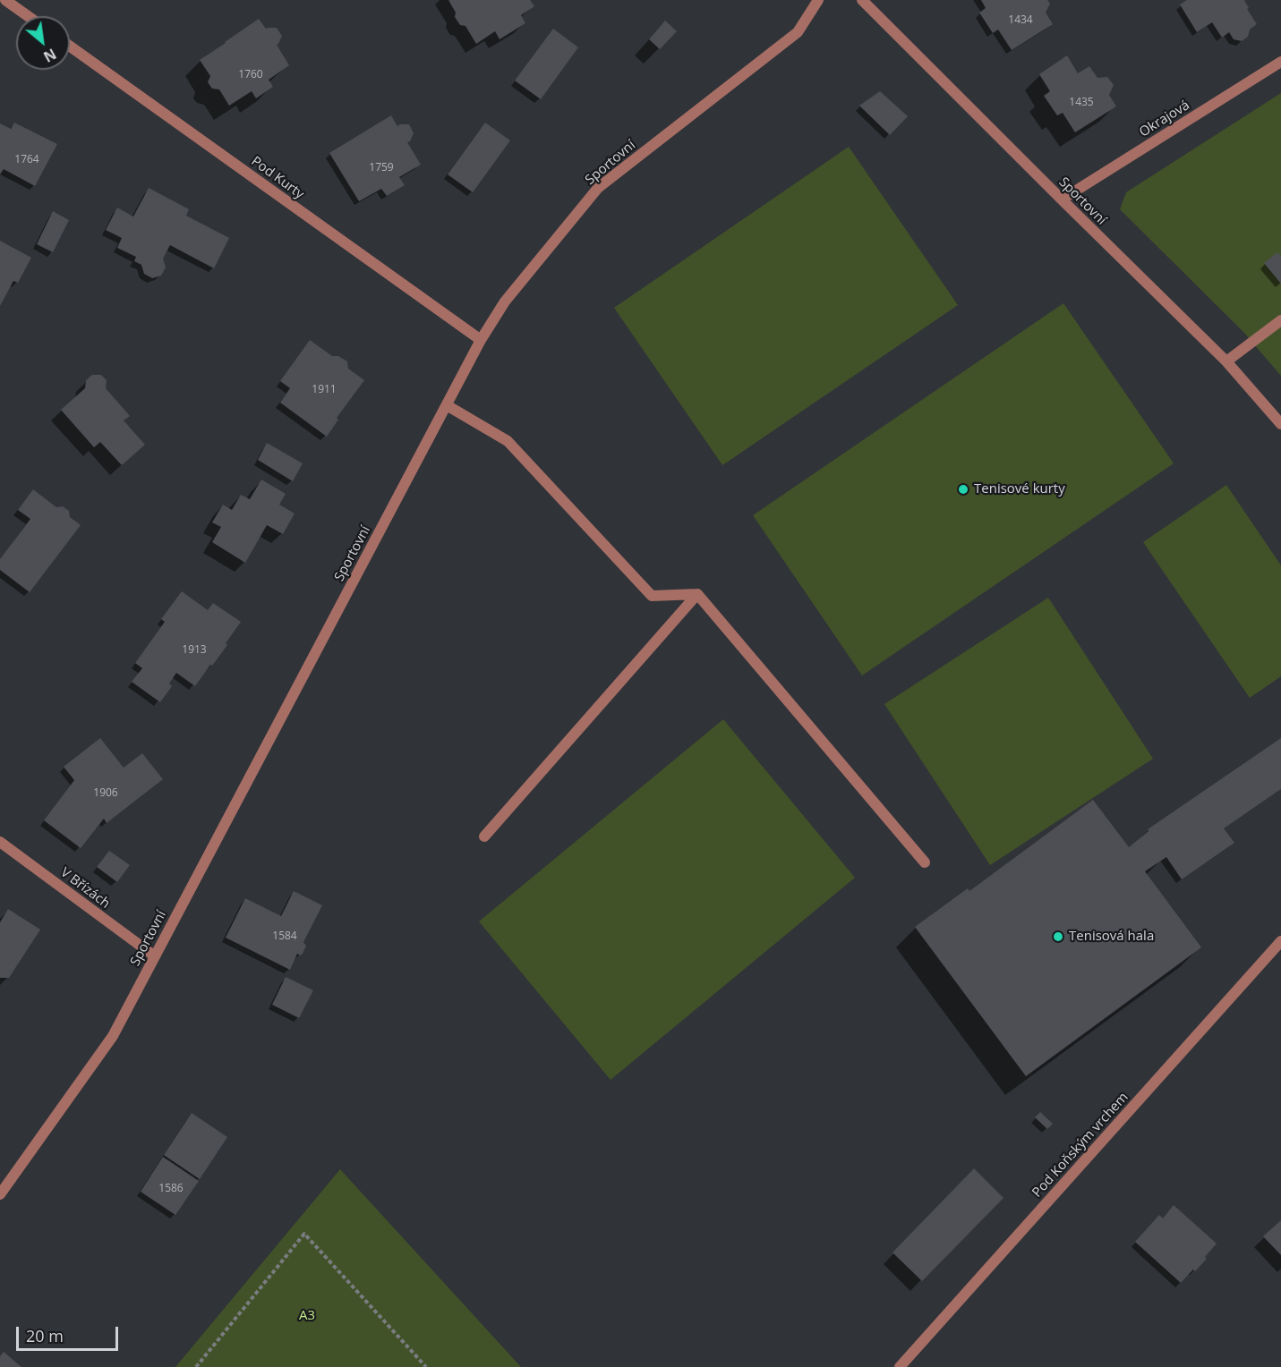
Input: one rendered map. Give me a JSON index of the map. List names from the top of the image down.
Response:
{
  "streets": {
    "street": [
      "Okrajová",
      "Sportovní",
      "Pod Kurty",
      "V Břízách",
      "Pod Koňským vrchem"
    ]
  },
  "crossings": [
    ["Okrajová", "Sportovní"],
    ["Sportovní", "Pod Kurty"],
    ["Sportovní", "V Břízách"]
  ],
  "parks": ["A3"],
  "places": ["Tenisové kurty", "Tenisová hala"],
  "house_numbers": [
    "1434",
    "1760",
    "1435",
    "1764",
    "1759",
    "1911",
    "1913",
    "1906",
    "1584",
    "1586"
  ],
  "scale_bar": "20 m",
  "north": "bottom right"
}
